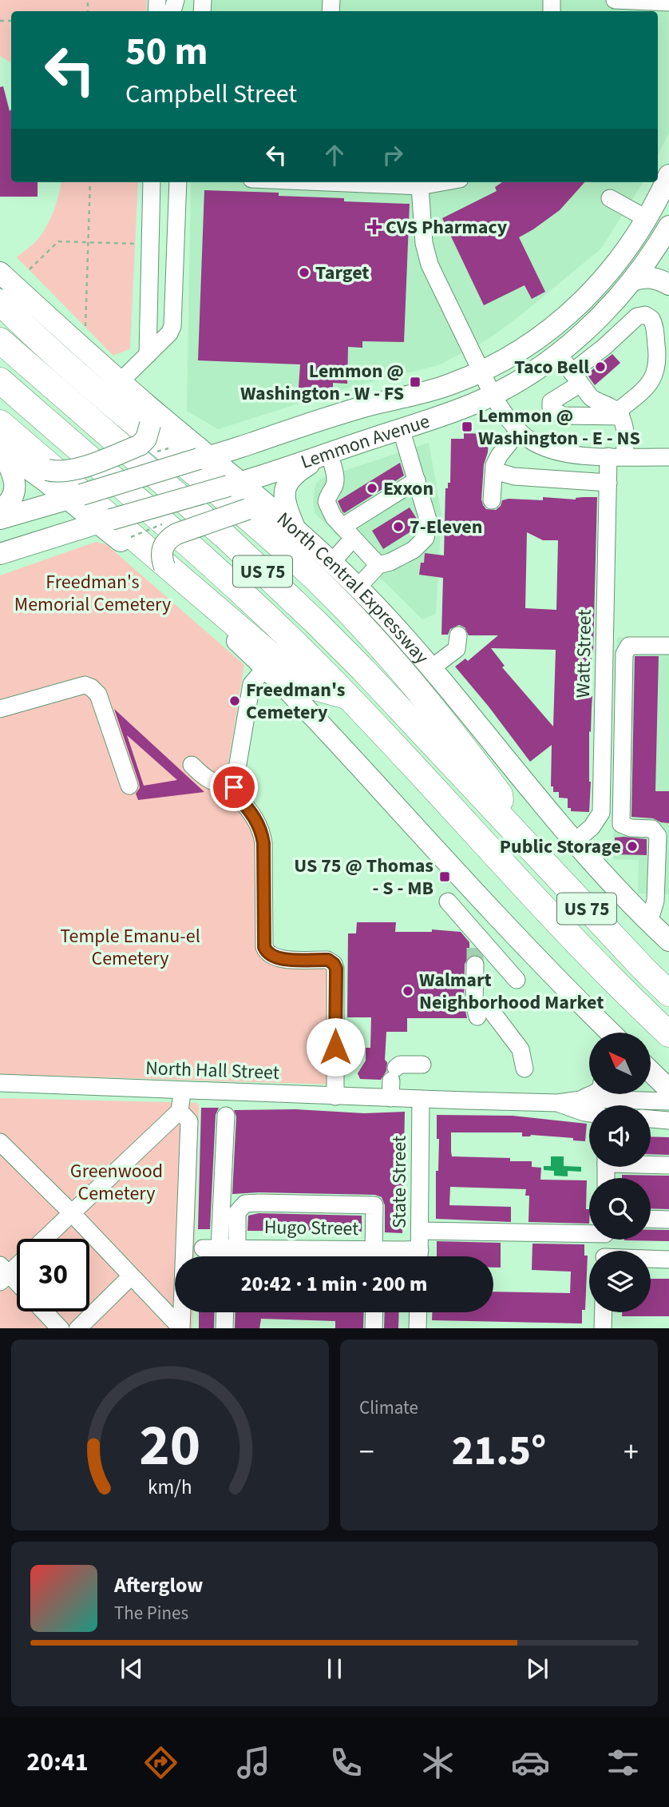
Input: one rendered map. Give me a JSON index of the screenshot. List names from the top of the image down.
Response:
{
  "streets": {
    "highway": ["US 75"],
    "main road": ["Lemmon Avenue", "North Central Expressway"],
    "street": [
      "Watt Street",
      "North Hall Street",
      "State Street",
      "Hugo Street"
    ]
  },
  "crossings": [
    ["Lemmon Avenue", "North Central Expressway"],
    ["North Central Expressway", "Watt Street"],
    ["North Hall Street", "State Street"]
  ],
  "parks": ["Freedman's Memorial Cemetery", "Temple Emanu-el Cemetery", "Greenwood Cemetery"],
  "places": {
    "health": ["CVS Pharmacy"],
    "other": [
      "Target",
      "Taco Bell",
      "Exxon",
      "7-Eleven",
      "Freedman's Cemetery",
      "Public Storage",
      "Walmart Neighborhood Market"
    ],
    "transit": ["Lemmon @ Washington - W - FS", "Lemmon @ Washington - E - NS", "US 75 @ Thomas - S - MB"]
  },
  "north": "top left",
  "page": {
    "turn": ["50 m", "Campbell Street"],
    "limit": "30",
    "trip": "20:42 · 1 min · 200 m",
    "tile": "Climate",
    "heat": ["−", "21.5°", "+"],
    "song": ["Afterglow", "The Pines"],
    "tabs": "20:41",
    "gauge": ["20", "km/h"]
  }
}
